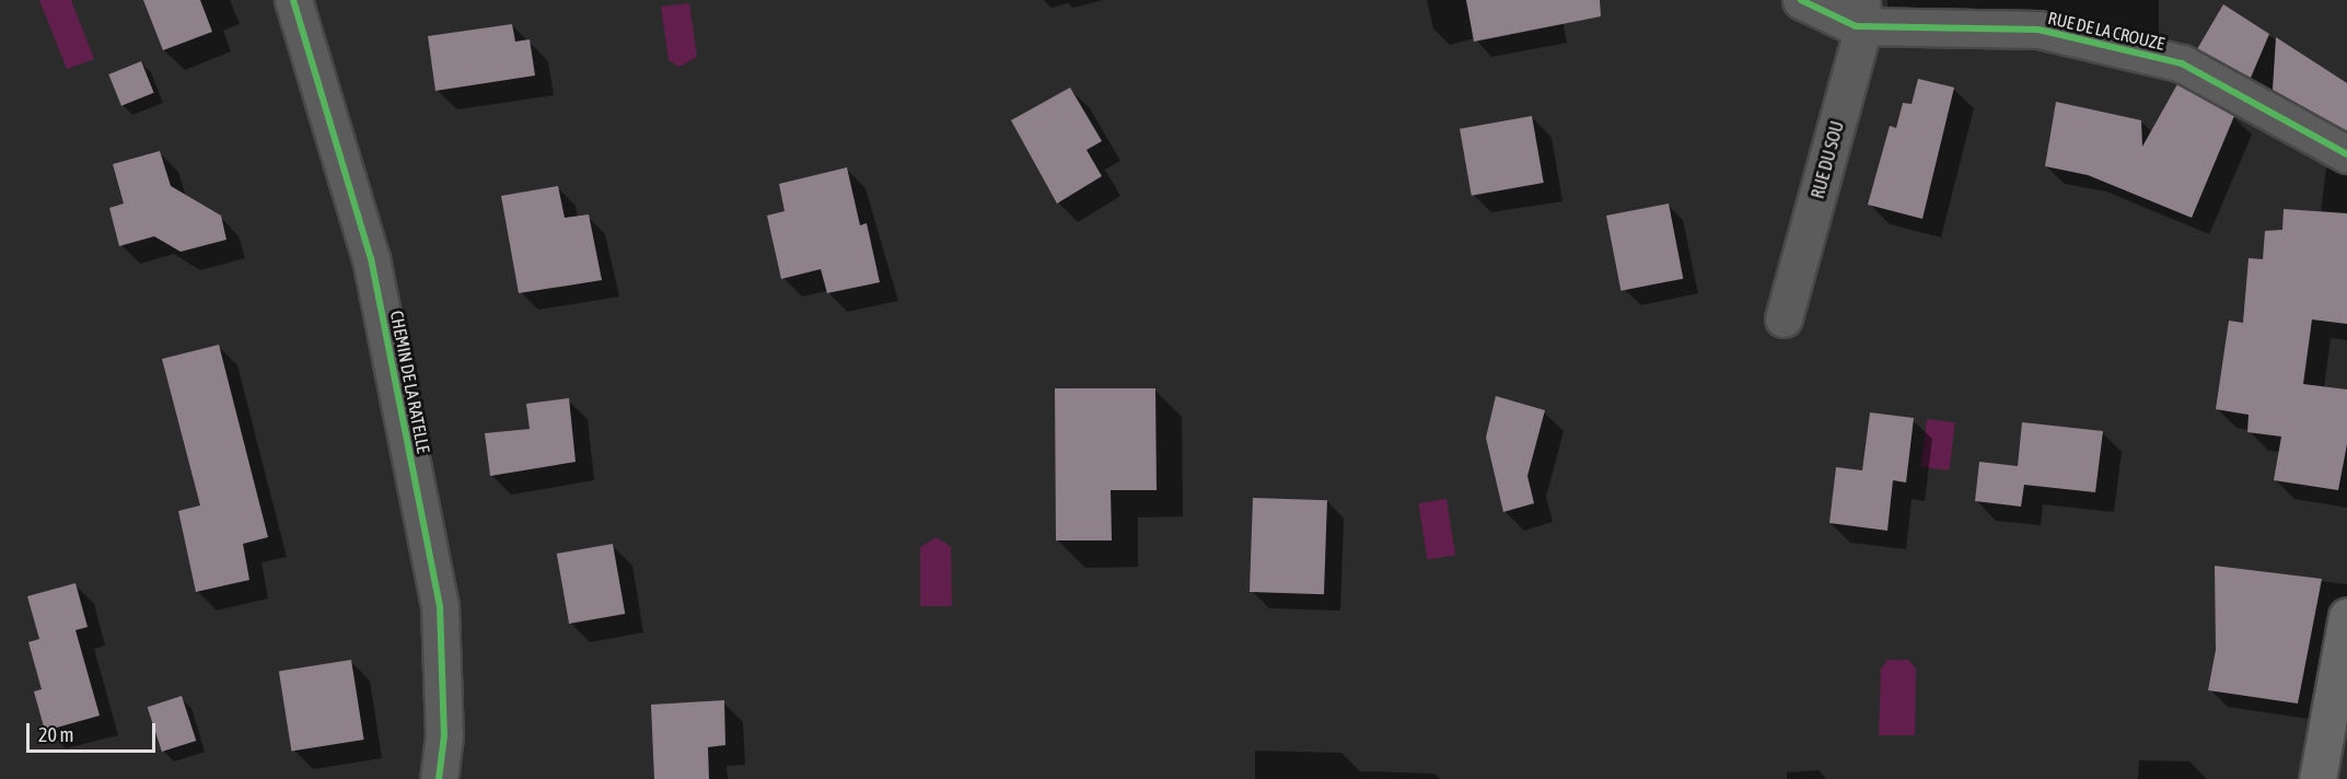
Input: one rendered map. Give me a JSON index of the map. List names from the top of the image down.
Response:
{
  "streets": {
    "street": ["RUE DE LA CROUZE", "RUE DU SOU", "CHEMIN DE LA RATELLE"]
  },
  "crossings": [
    ["RUE DE LA CROUZE", "RUE DU SOU"]
  ],
  "scale_bar": "20 m"
}
